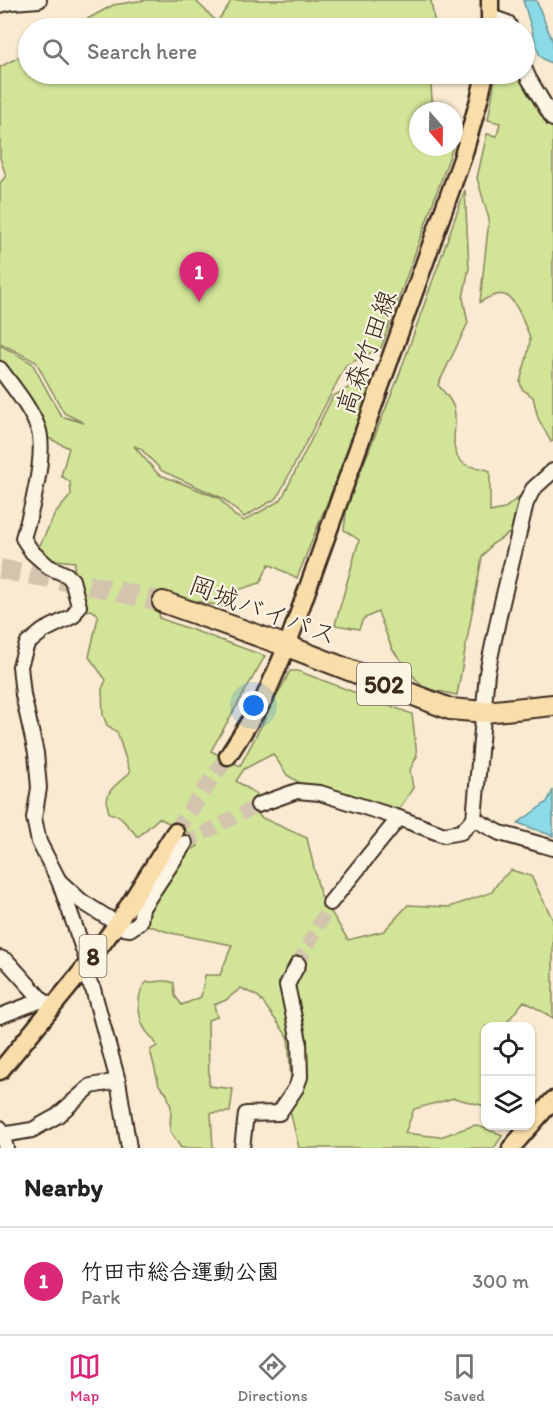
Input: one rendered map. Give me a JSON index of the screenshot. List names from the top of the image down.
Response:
{
  "streets": {
    "highway": ["岡城バイパス", "502"],
    "main road": ["高森竹田線", "8"]
  },
  "crossings": [
    ["高森竹田線", "岡城バイパス"]
  ],
  "north": "bottom",
  "page": {
    "search": "Search here",
    "pins": "1",
    "heading": "Nearby",
    "list": [
      {
        "mark": "1",
        "name": "竹田市総合運動公園",
        "note": "Park",
        "value": "300 m"
      }
    ],
    "nav": ["Map", "Directions", "Saved"]
  }
}
